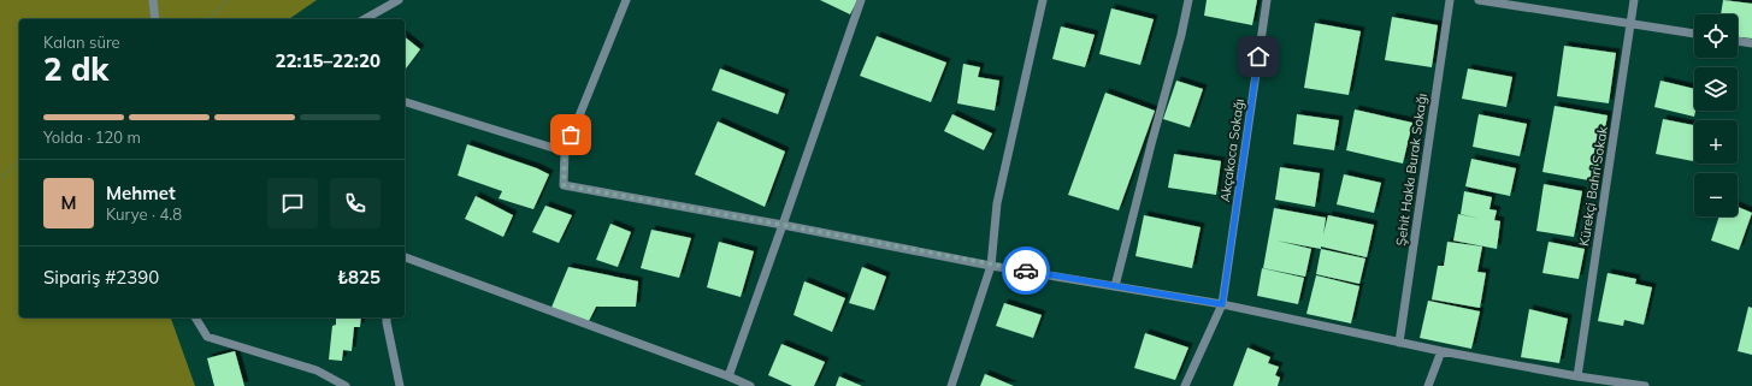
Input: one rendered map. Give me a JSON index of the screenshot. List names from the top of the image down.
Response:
{
  "streets": {
    "street": ["Akçakoca Sokağı", "Şehit Hakkı Burak Sokağı", "Kürekçi Bahri Sokak"]
  },
  "page": {
    "map_buttons": ["+", "−"],
    "heading": ["2 dk", "Kalan süre", "22:15–22:20"],
    "panel": [
      "Mehmet",
      "Kurye · 4.8",
      "Sipariş #2390",
      "₺825"
    ],
    "bar": "Yolda · 120 m",
    "round": "M"
  }
}
